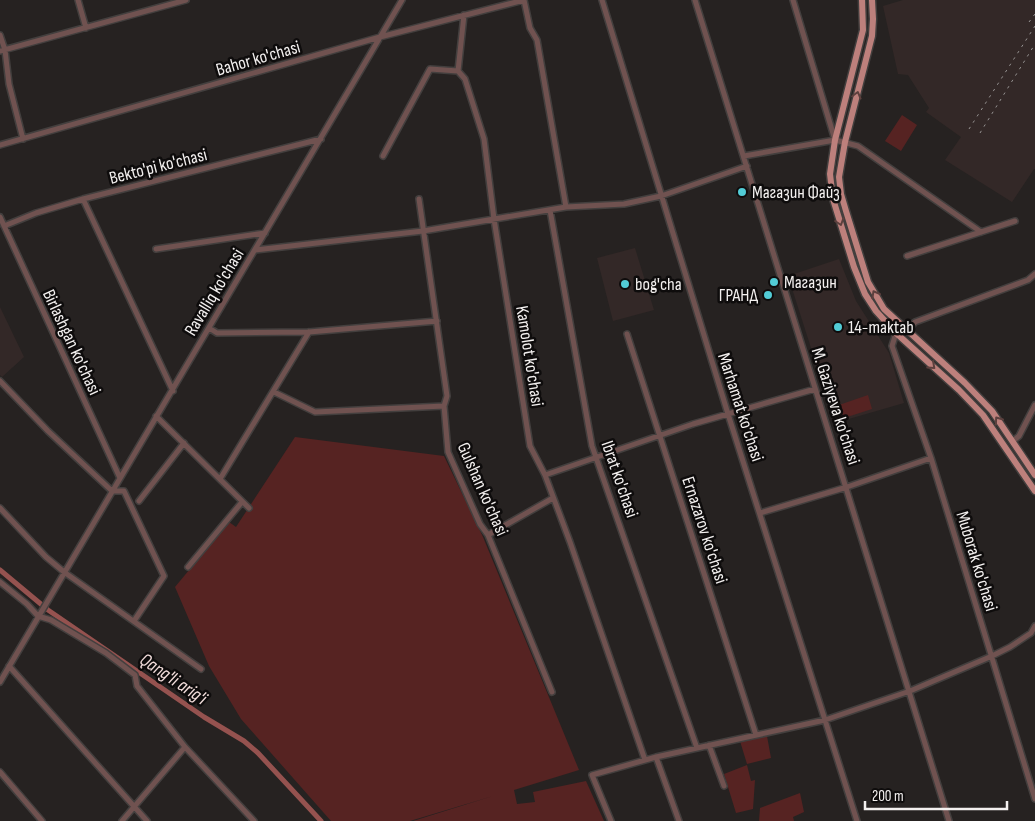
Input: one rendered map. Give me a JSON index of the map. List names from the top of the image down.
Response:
{
  "streets": {
    "street": [
      "Bahor ko'chasi",
      "Bekto'pi ko'chasi",
      "Ravalliq ko'chasi",
      "Birlashgan ko'chasi",
      "Kamolot ko'chasi",
      "M. Gaziyeva ko'chasi",
      "Marhamat ko'chasi",
      "Ibrat ko'chasi",
      "Gulshan ko'chasi",
      "Ernazarov ko'chasi",
      "Muborak ko'chasi"
    ]
  },
  "crossings": [
    ["Bahor ko'chasi", "Ravalliq ko'chasi"],
    ["Bekto'pi ko'chasi", "Ravalliq ko'chasi"],
    ["Bekto'pi ko'chasi", "Birlashgan ko'chasi"],
    ["Ravalliq ko'chasi", "Birlashgan ko'chasi"]
  ],
  "water": ["Qang'li arig'i"],
  "places": [
    "Магазин Файз",
    "Магазин",
    "bog'cha",
    "ГРАНД",
    "14-maktab"
  ],
  "scale_bar": "200 m"
}
